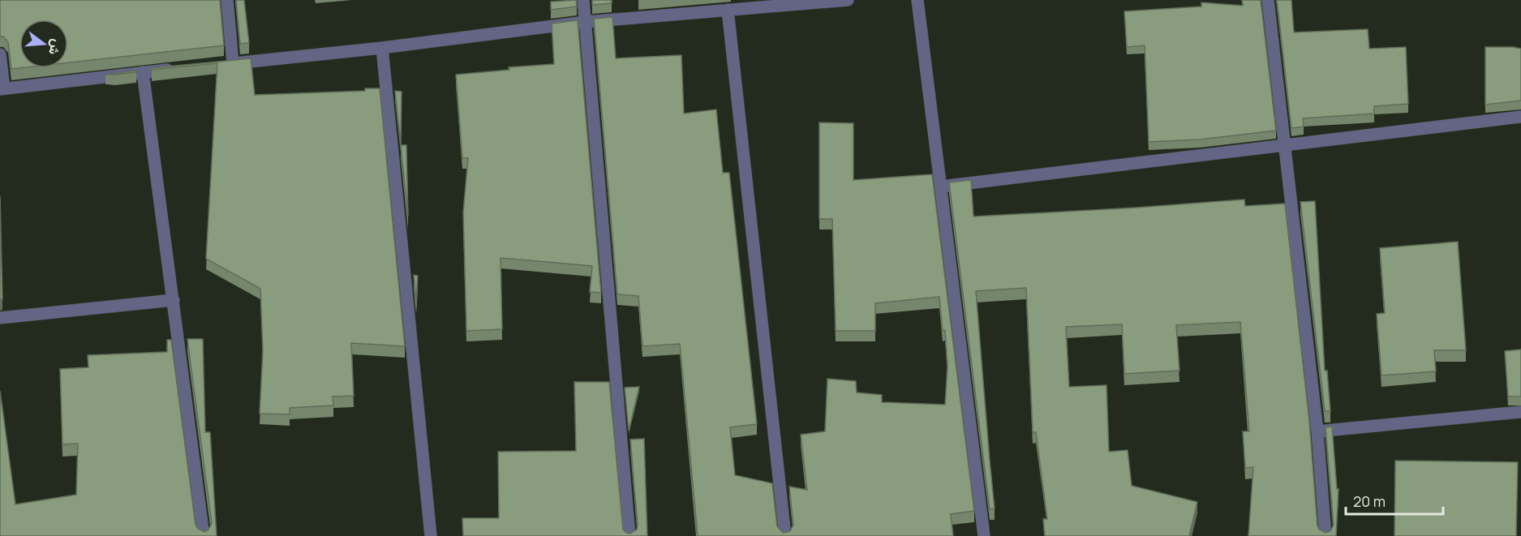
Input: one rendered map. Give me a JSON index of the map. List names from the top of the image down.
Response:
{
  "scale_bar": "20 m",
  "north": "right"
}
